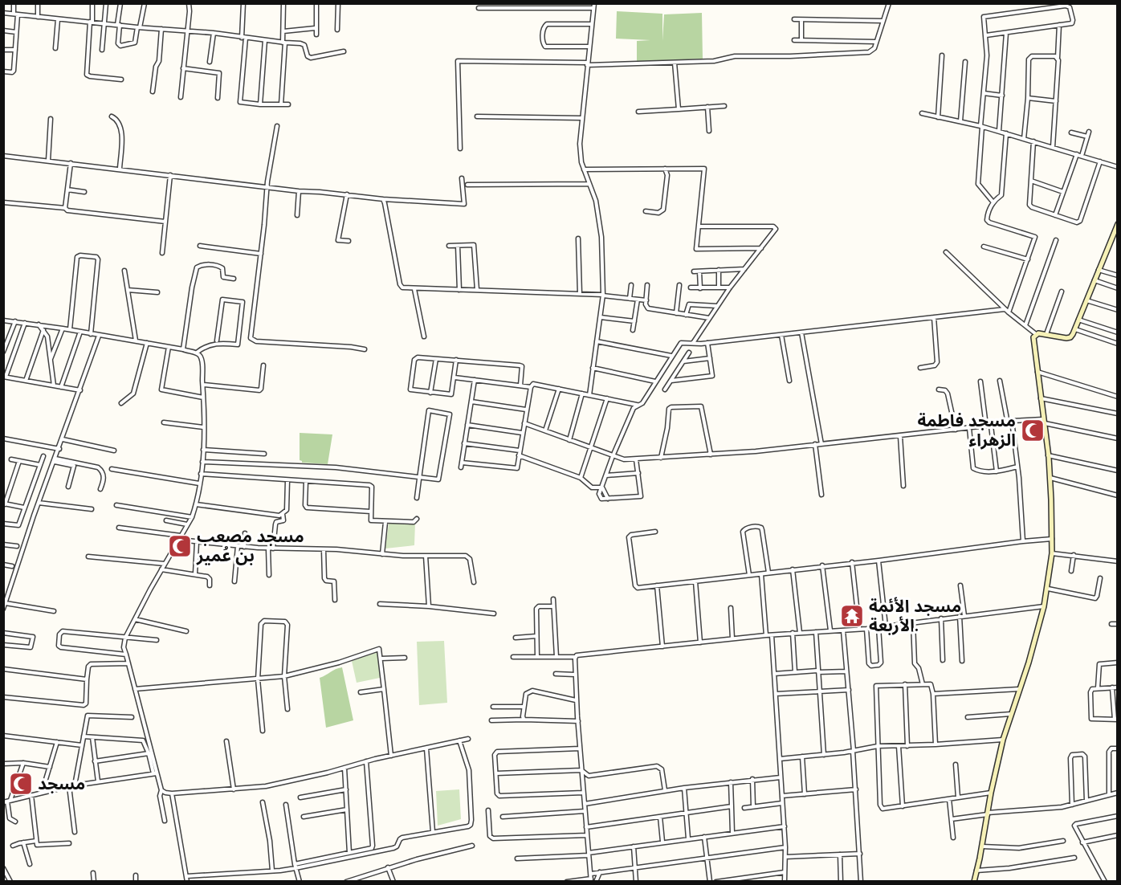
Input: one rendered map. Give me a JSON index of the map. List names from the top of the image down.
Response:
{
  "places": {
    "mosque": ["مسجد فاطمة الزهراء", "مسجد مصعب بن عُمير", "مسجد"],
    "temple": ["مسجد الأئمة الأربعة."]
  }
}
